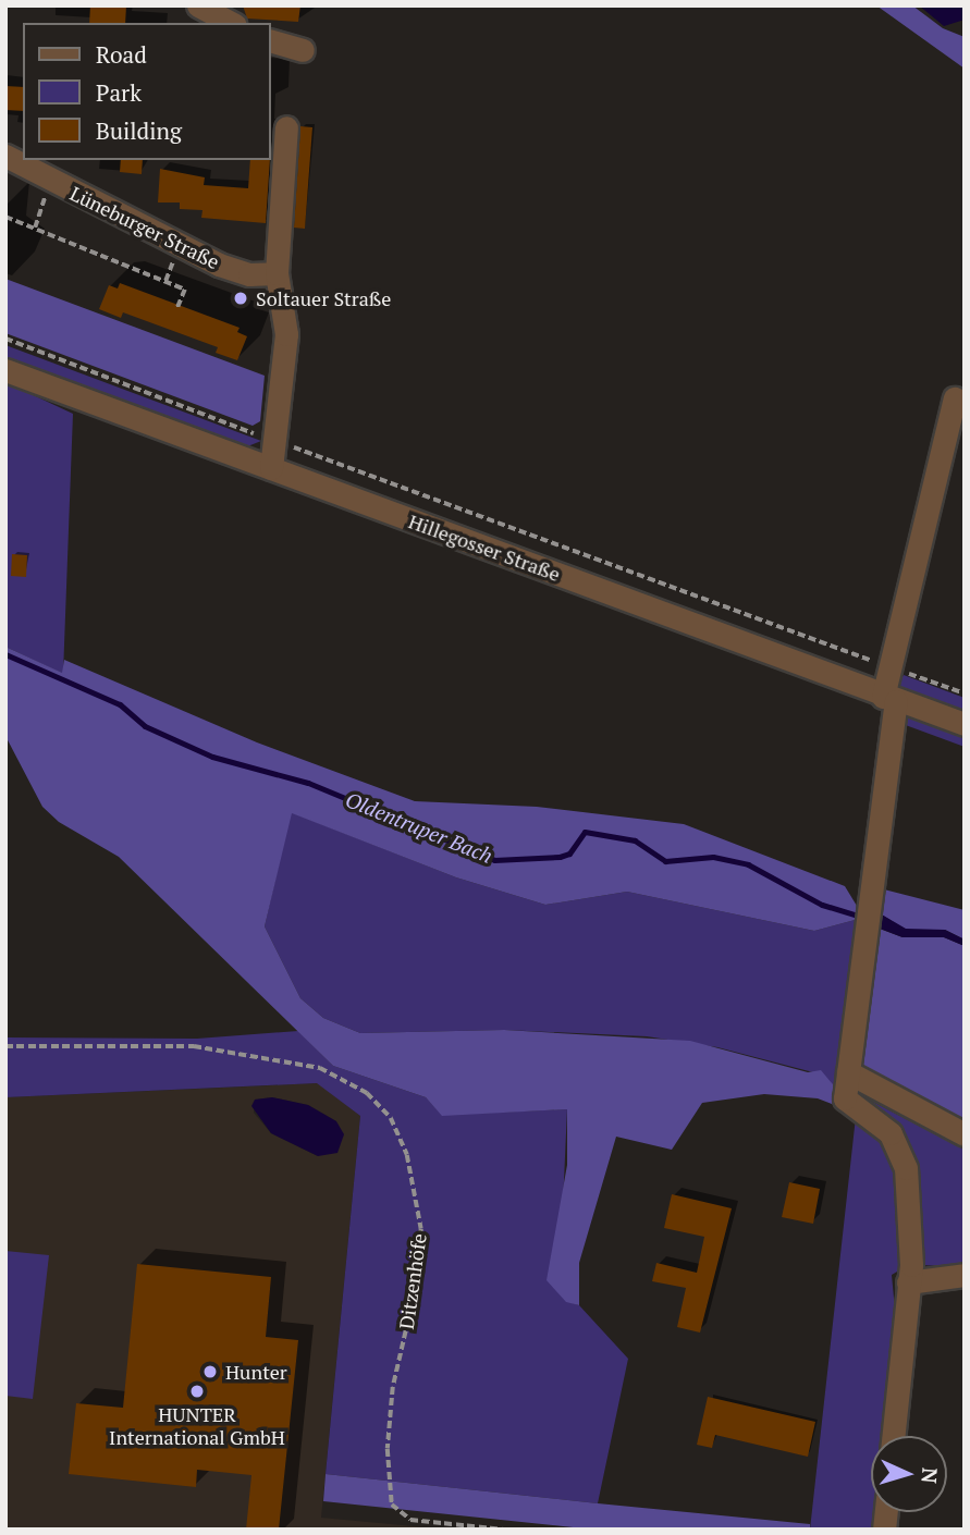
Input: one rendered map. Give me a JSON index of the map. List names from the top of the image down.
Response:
{
  "streets": {
    "street": ["Lüneburger Straße", "Hillegosser Straße"],
    "path": ["Ditzenhöfe"]
  },
  "water": ["Oldentruper Bach"],
  "places": ["Soltauer Straße", "Hunter", "HUNTER International GmbH"],
  "legend": ["Road", "Park", "Building"],
  "north": "right"
}
